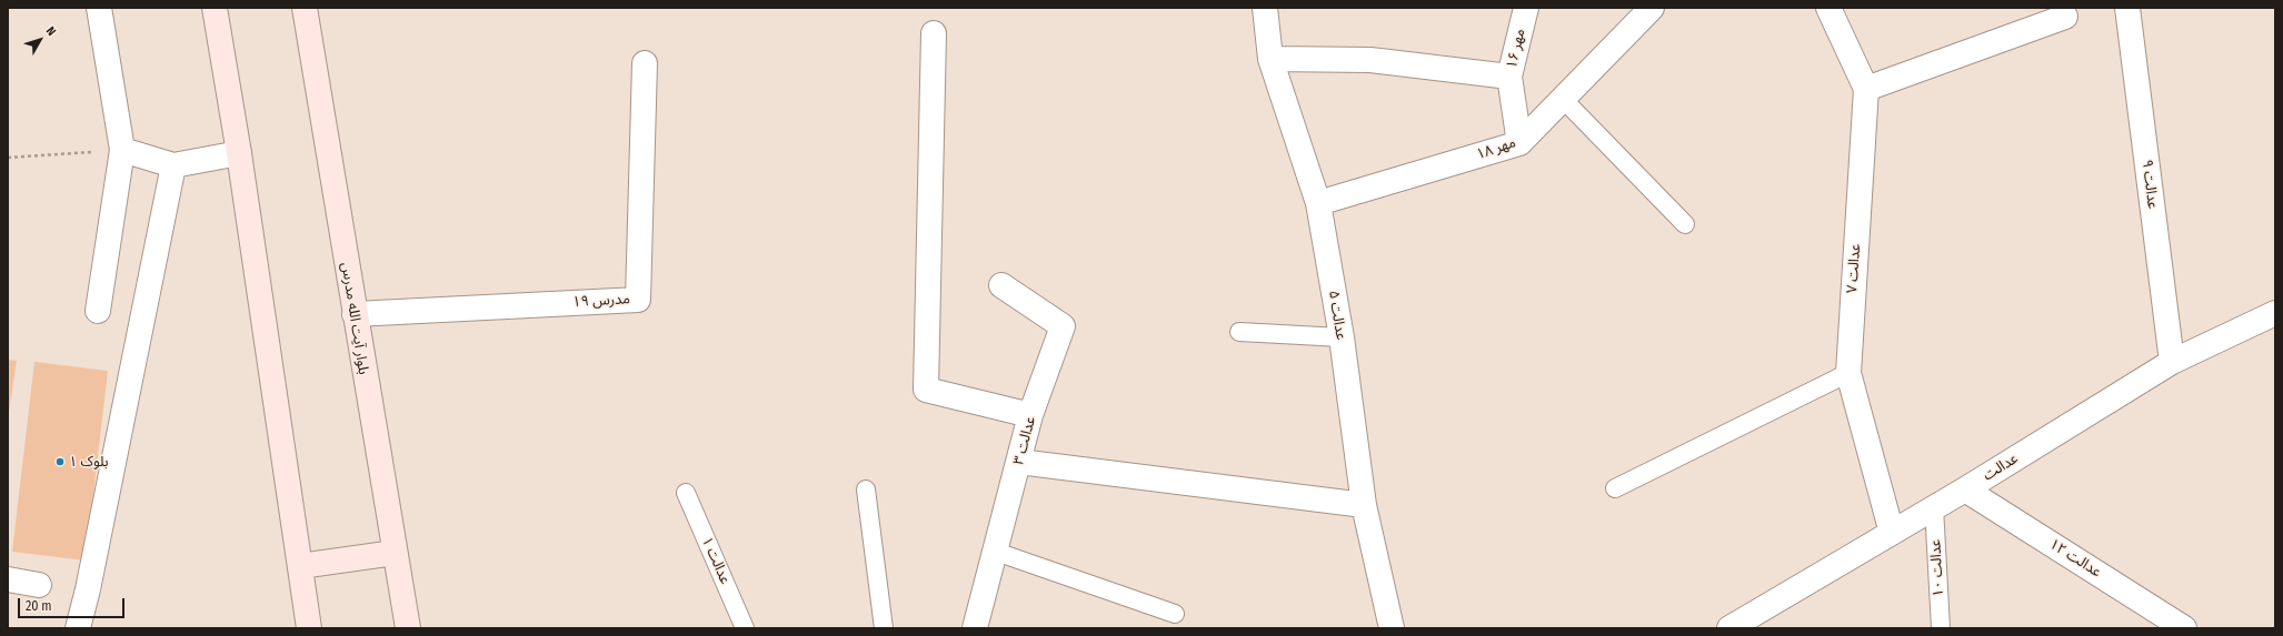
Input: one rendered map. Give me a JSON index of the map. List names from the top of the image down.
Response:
{
  "streets": {
    "main road": ["بلوار آیت الله مدرس"],
    "street": [
      "مهر ۱۶",
      "مهر ۱۸",
      "عدالت ۹",
      "عدالت ۷",
      "مدرس ۱۹",
      "عدالت ۵",
      "عدالت ۳",
      "عدالت",
      "عدالت ۱۲"
    ],
    "lane": ["عدالت ۱", "عدالت ۱۰"]
  },
  "crossings": [
    ["مهر ۱۶", "مهر ۱۸"],
    ["مهر ۱۸", "عدالت ۵"],
    ["عدالت ۹", "عدالت"],
    ["عدالت ۷", "عدالت"],
    ["مدرس ۱۹", "بلوار آیت الله مدرس"],
    ["عدالت", "عدالت ۱۲"],
    ["عدالت", "عدالت ۱۰"]
  ],
  "places": ["بلوک ۱"],
  "scale_bar": "20 m",
  "north": "top right"
}
